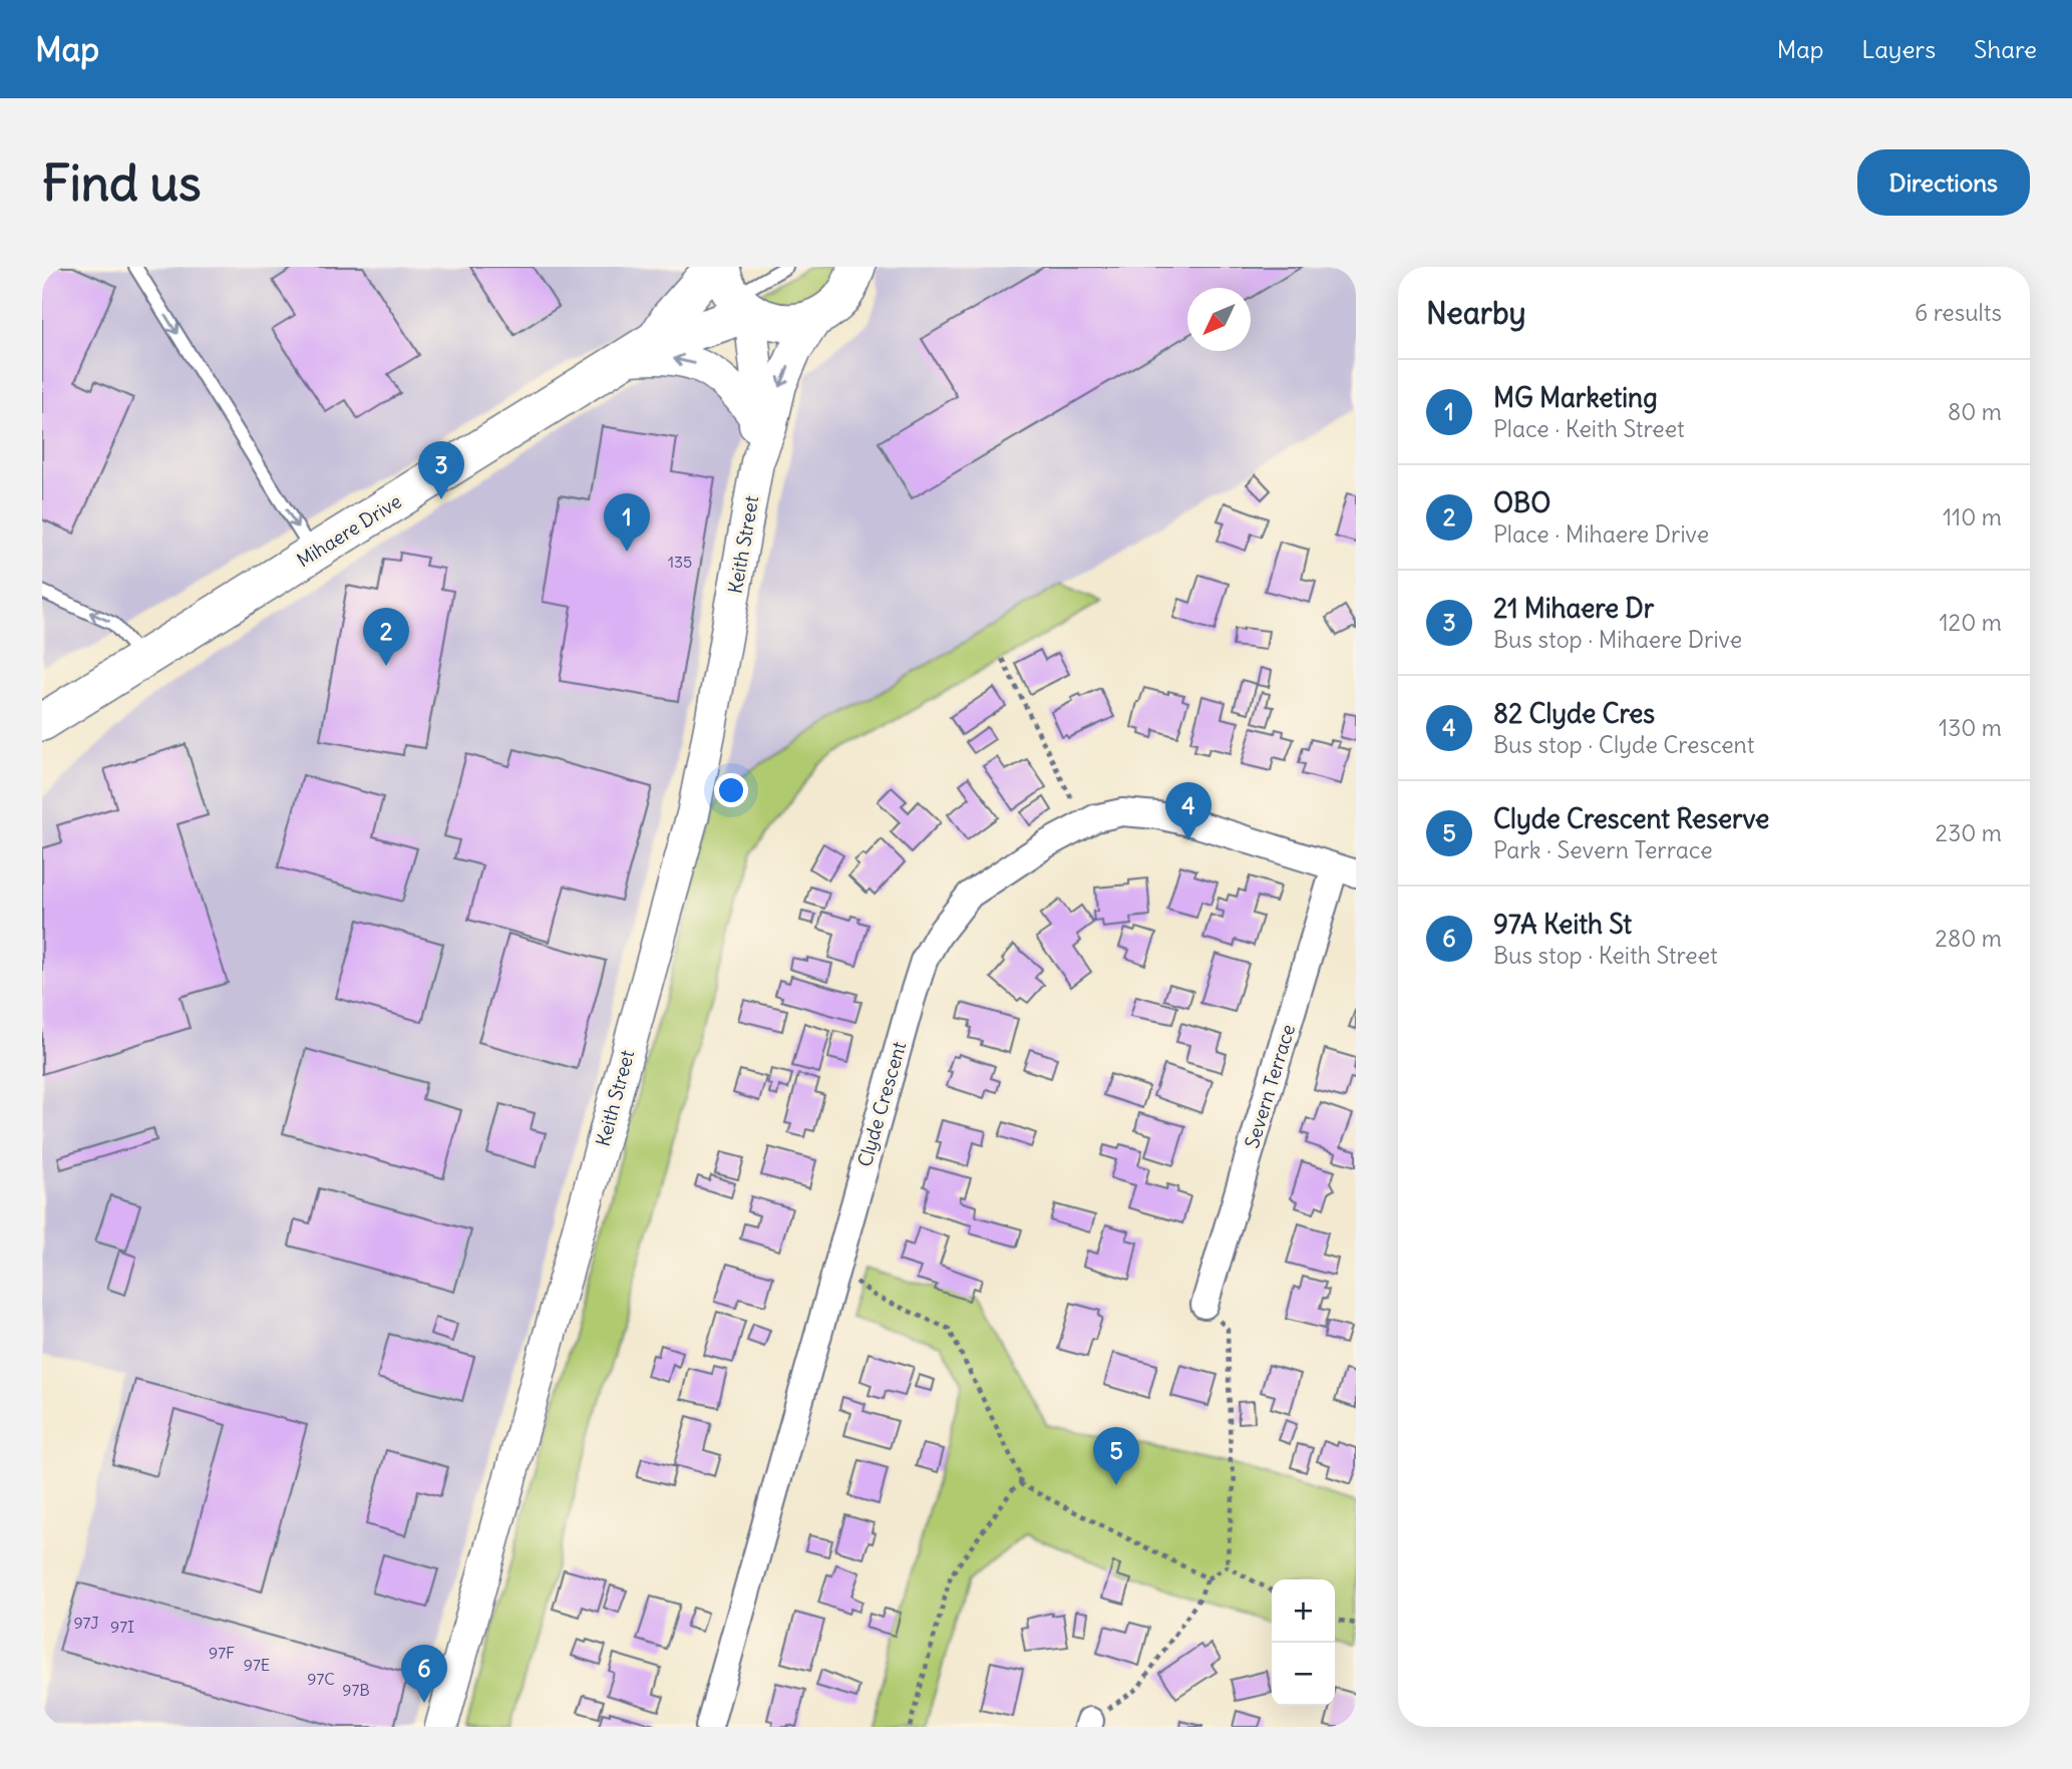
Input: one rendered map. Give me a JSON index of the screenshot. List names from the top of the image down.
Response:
{
  "streets": {
    "main road": ["Mihaere Drive"],
    "street": ["Keith Street", "Severn Terrace", "Clyde Crescent"]
  },
  "crossings": [
    ["Mihaere Drive", "Keith Street"],
    ["Severn Terrace", "Clyde Crescent"]
  ],
  "house_numbers": [
    "135",
    "97J",
    "97I",
    "97F",
    "97E",
    "97C",
    "97B"
  ],
  "north": "bottom left",
  "page": {
    "header": "Map",
    "nav": ["Map", "Layers", "Share"],
    "buttons": "Directions",
    "title": "Find us",
    "heading": ["Nearby", "6 results"],
    "list": [
      {
        "mark": "1",
        "name": "MG Marketing",
        "note": "Place · Keith Street",
        "value": "80 m"
      },
      {
        "mark": "2",
        "name": "OBO",
        "note": "Place · Mihaere Drive",
        "value": "110 m"
      },
      {
        "mark": "3",
        "name": "21 Mihaere Dr",
        "note": "Bus stop · Mihaere Drive",
        "value": "120 m"
      },
      {
        "mark": "4",
        "name": "82 Clyde Cres",
        "note": "Bus stop · Clyde Crescent",
        "value": "130 m"
      },
      {
        "mark": "5",
        "name": "Clyde Crescent Reserve",
        "note": "Park · Severn Terrace",
        "value": "230 m"
      },
      {
        "mark": "6",
        "name": "97A Keith St",
        "note": "Bus stop · Keith Street",
        "value": "280 m"
      }
    ],
    "pins": [
      "3",
      "1",
      "2",
      "4",
      "5",
      "6"
    ],
    "map_buttons": ["+", "−"]
  }
}
